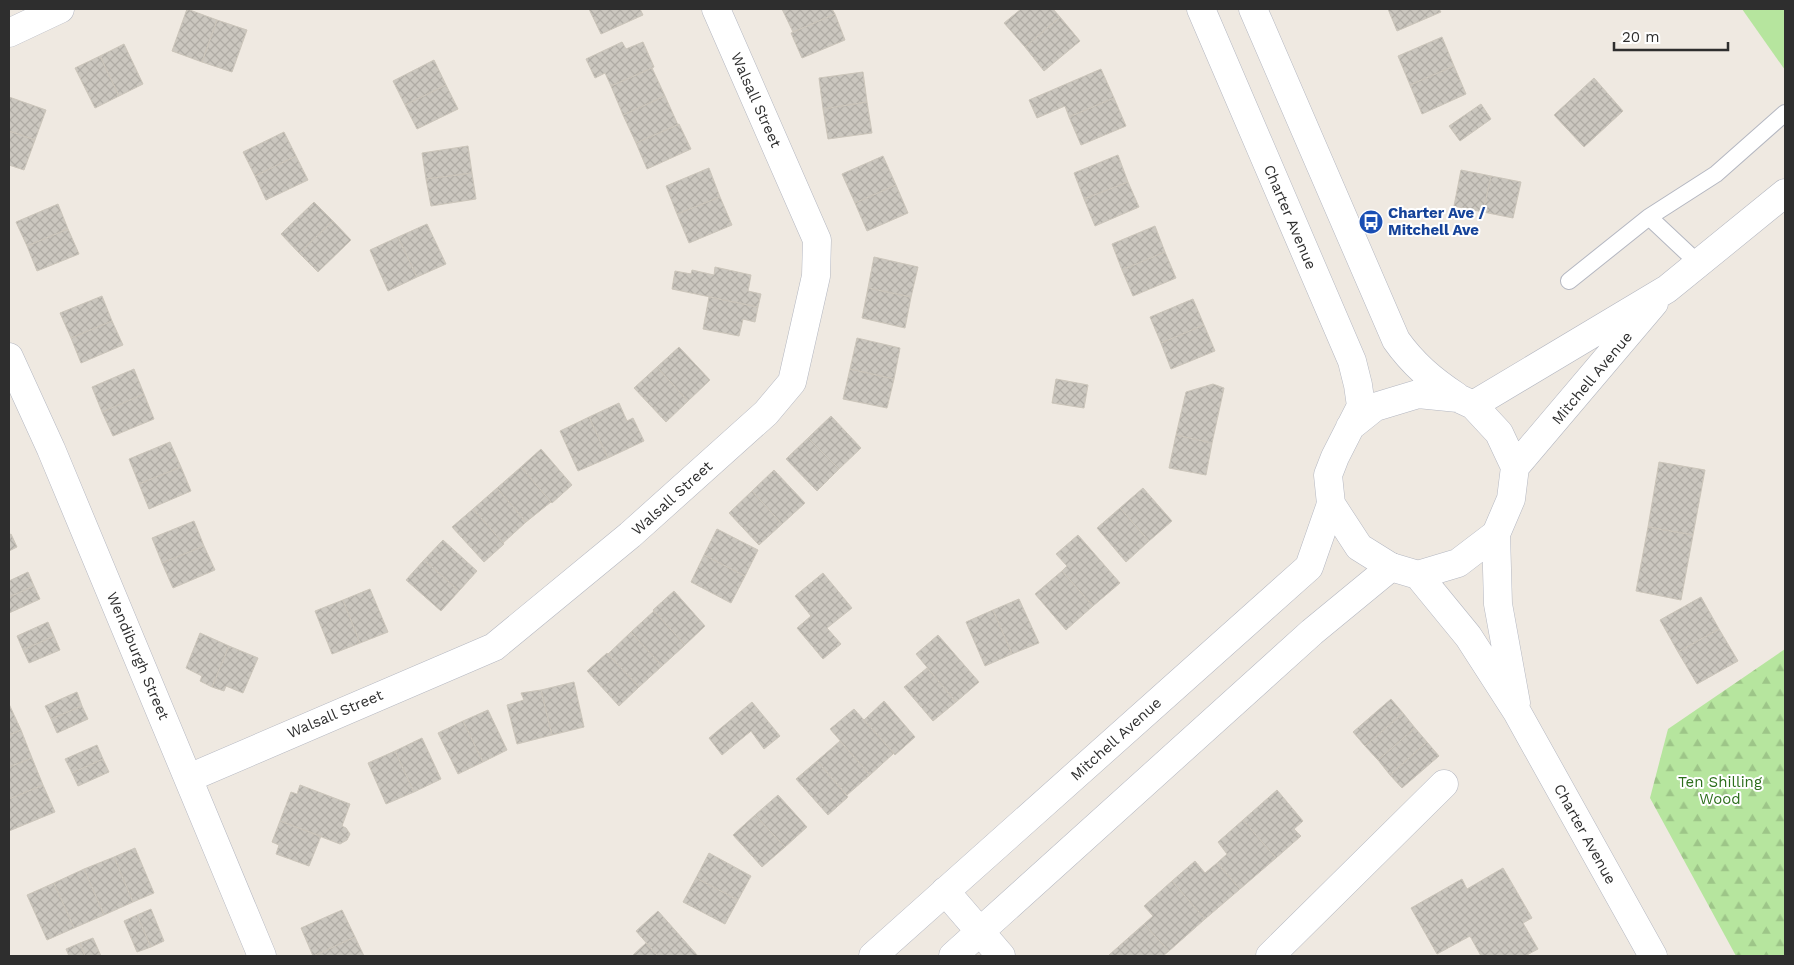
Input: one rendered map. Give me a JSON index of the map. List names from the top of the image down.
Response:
{
  "streets": {
    "street": [
      "Walsall Street",
      "Charter Avenue",
      "Mitchell Avenue",
      "Wendiburgh Street"
    ]
  },
  "crossings": [
    ["Walsall Street", "Wendiburgh Street"],
    ["Charter Avenue", "Mitchell Avenue"]
  ],
  "parks": ["Ten Shilling Wood"],
  "places": {
    "bus stop": ["Charter Ave / Mitchell Ave"]
  },
  "scale_bar": "20 m"
}
